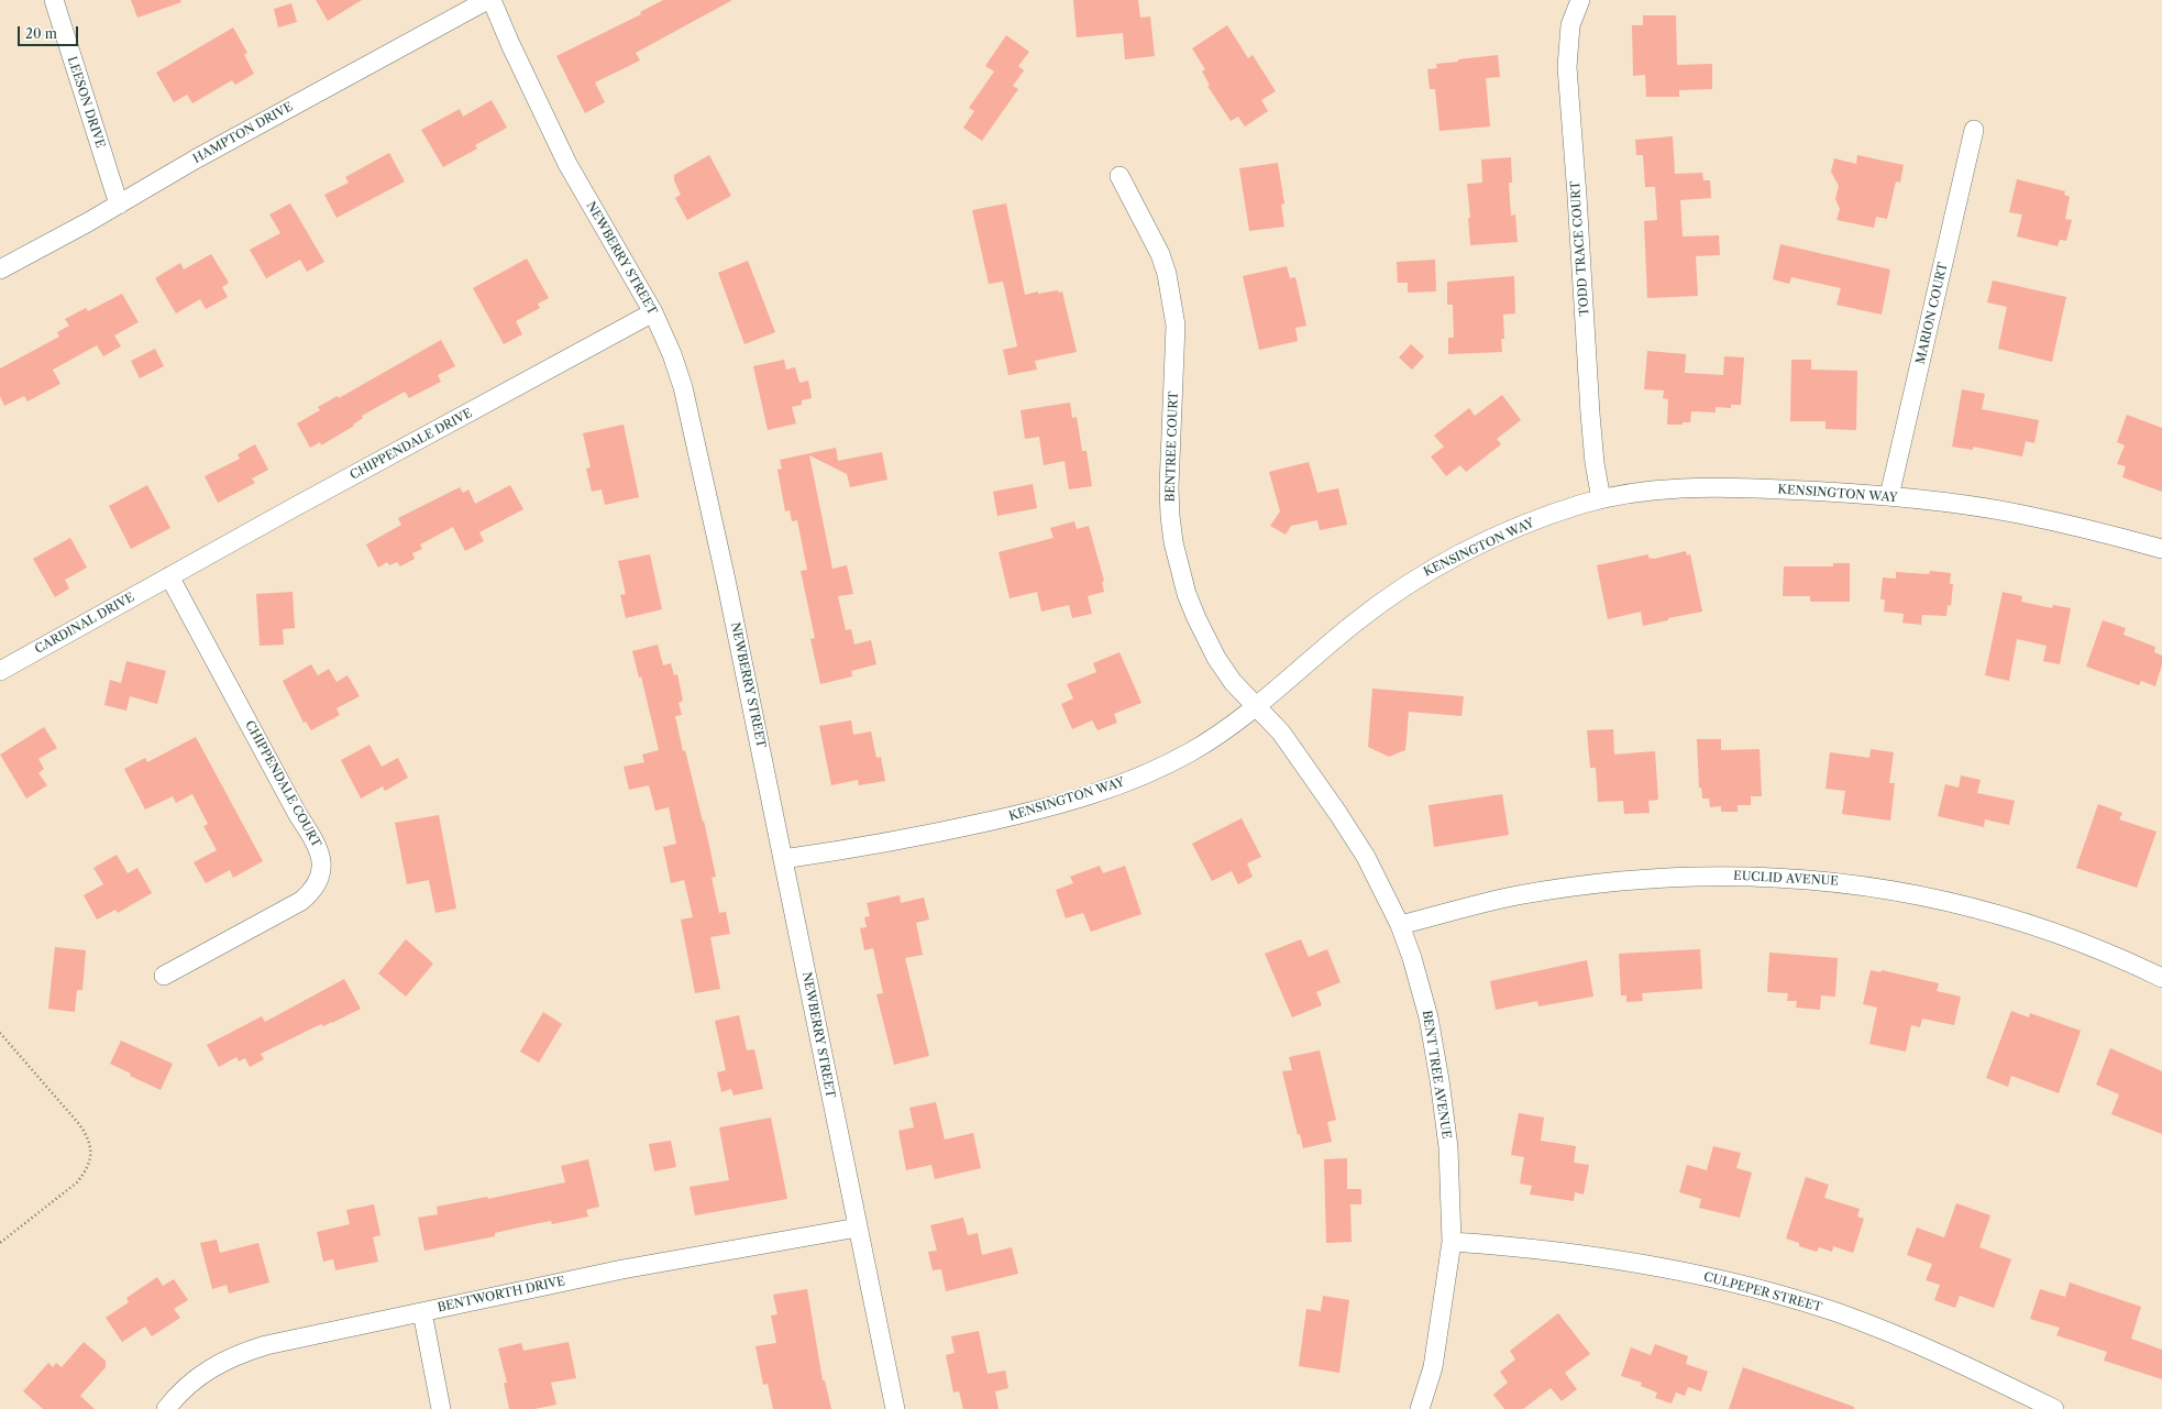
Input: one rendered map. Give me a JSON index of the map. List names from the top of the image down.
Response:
{
  "streets": {
    "street": [
      "LEESON DRIVE",
      "HAMPTON DRIVE",
      "TODD TRACE COURT",
      "NEWBERRY STREET",
      "MARION COURT",
      "CHIPPENDALE DRIVE",
      "BENTREE COURT",
      "KENSINGTON WAY",
      "CARDINAL DRIVE",
      "CHIPPENDALE COURT",
      "EUCLID AVENUE",
      "BENT TREE AVENUE",
      "CULPEPER STREET",
      "BENTWORTH DRIVE"
    ]
  },
  "crossings": [
    ["LEESON DRIVE", "HAMPTON DRIVE"],
    ["TODD TRACE COURT", "KENSINGTON WAY"],
    ["NEWBERRY STREET", "CHIPPENDALE DRIVE"],
    ["NEWBERRY STREET", "KENSINGTON WAY"],
    ["NEWBERRY STREET", "BENTWORTH DRIVE"],
    ["MARION COURT", "KENSINGTON WAY"],
    ["CHIPPENDALE DRIVE", "CARDINAL DRIVE"],
    ["CHIPPENDALE DRIVE", "CHIPPENDALE COURT"],
    ["BENTREE COURT", "KENSINGTON WAY"],
    ["BENTREE COURT", "BENT TREE AVENUE"],
    ["KENSINGTON WAY", "BENT TREE AVENUE"],
    ["CARDINAL DRIVE", "CHIPPENDALE COURT"],
    ["EUCLID AVENUE", "BENT TREE AVENUE"],
    ["BENT TREE AVENUE", "CULPEPER STREET"]
  ],
  "scale_bar": "20 m"
}
